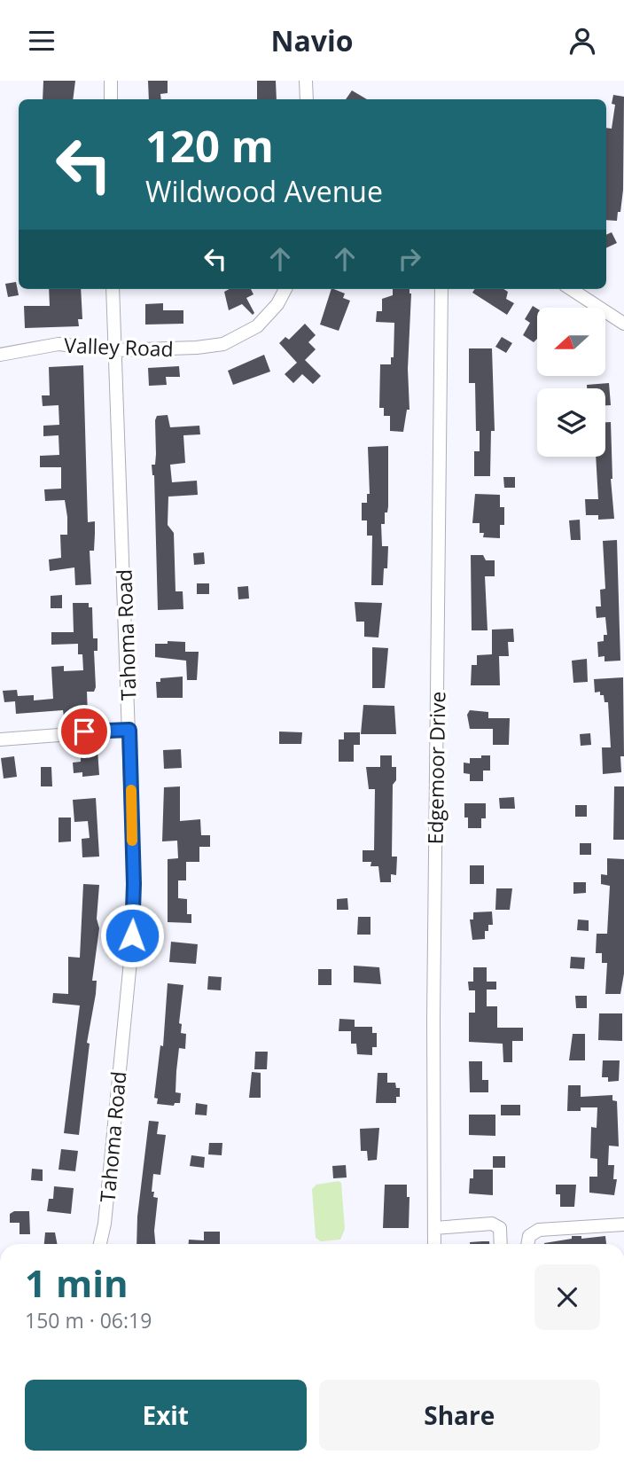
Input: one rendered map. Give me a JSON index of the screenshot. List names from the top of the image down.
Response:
{
  "streets": {
    "street": ["Valley Road", "Tahoma Road", "Edgemoor Drive"]
  },
  "crossings": [
    ["Valley Road", "Tahoma Road"]
  ],
  "north": "left",
  "page": {
    "header": "Navio",
    "turn": ["120 m", "Wildwood Avenue"],
    "heading": ["1 min", "150 m · 06:19"],
    "buttons": ["Exit", "Share"]
  }
}
